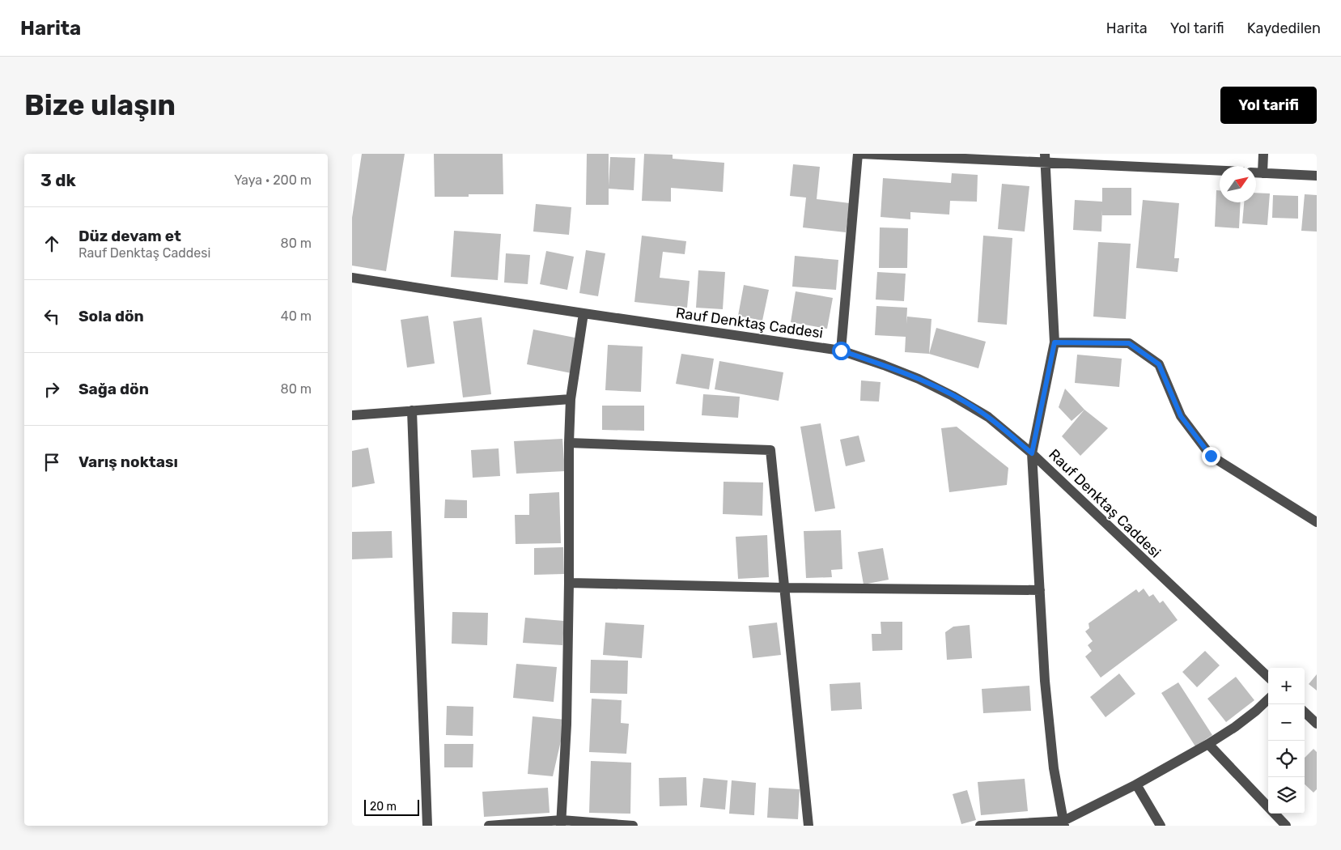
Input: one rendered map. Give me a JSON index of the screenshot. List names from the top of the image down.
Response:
{
  "streets": {
    "street": ["Rauf Denktaş Caddesi"]
  },
  "scale_bar": "20 m",
  "north": "top right",
  "page": {
    "header": "Harita",
    "nav": ["Harita", "Yol tarifi", "Kaydedilen"],
    "buttons": "Yol tarifi",
    "title": "Bize ulaşın",
    "heading": ["3 dk", "Yaya · 200 m"],
    "list": [
      ["Düz devam et", "Rauf Denktaş Caddesi", "80 m"],
      ["Sola dön", "40 m"],
      ["Sağa dön", "80 m"],
      "Varış noktası"
    ],
    "map_buttons": ["+", "−"],
    "scale": "20 m"
  }
}
